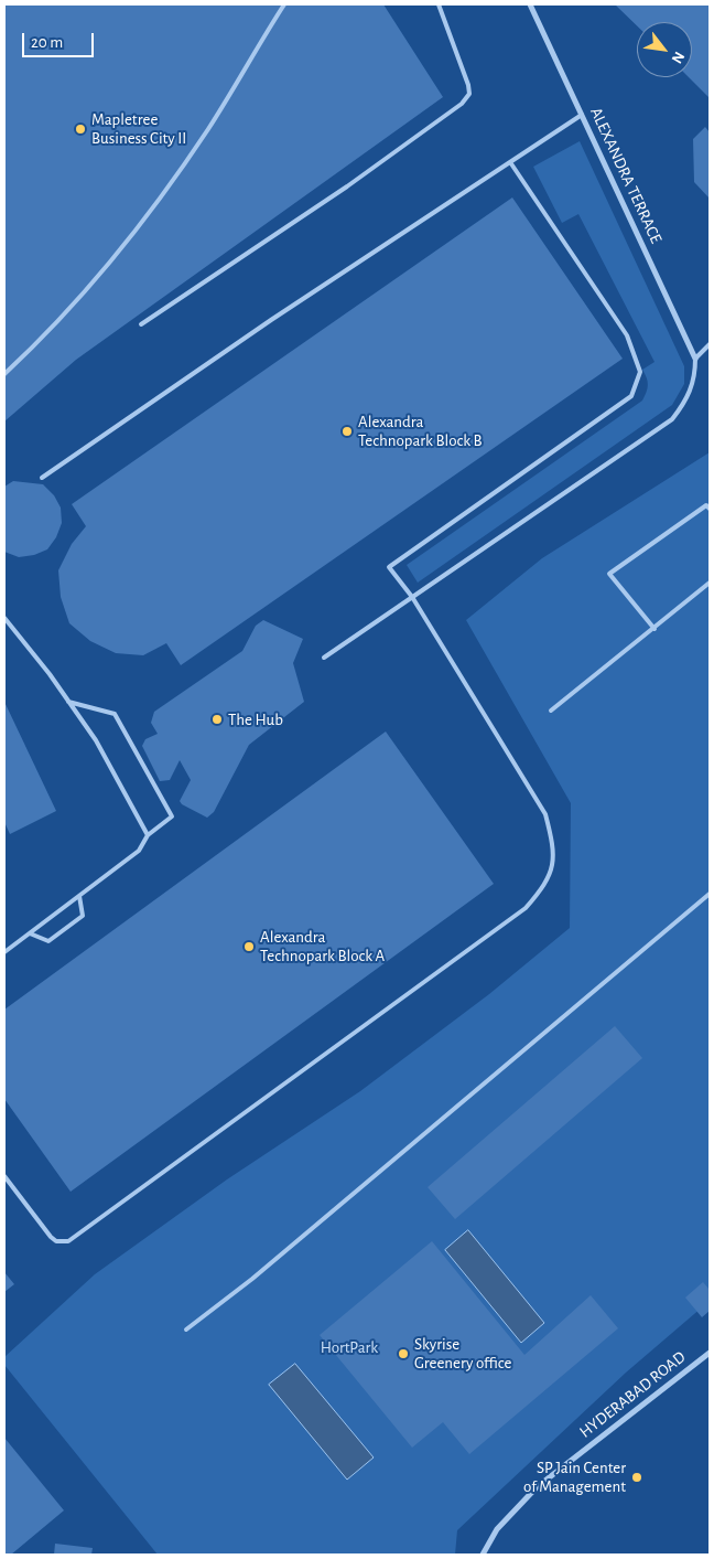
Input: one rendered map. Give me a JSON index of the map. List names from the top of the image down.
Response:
{
  "streets": {
    "street": ["ALEXANDRA TERRACE", "HYDERABAD ROAD"]
  },
  "parks": ["HortPark"],
  "places": [
    "Mapletree Business City II",
    "Alexandra Technopark Block B",
    "The Hub",
    "Alexandra Technopark Block A",
    "Skyrise Greenery office",
    "SP Jain Center of Management"
  ],
  "scale_bar": "20 m",
  "north": "bottom right"
}
